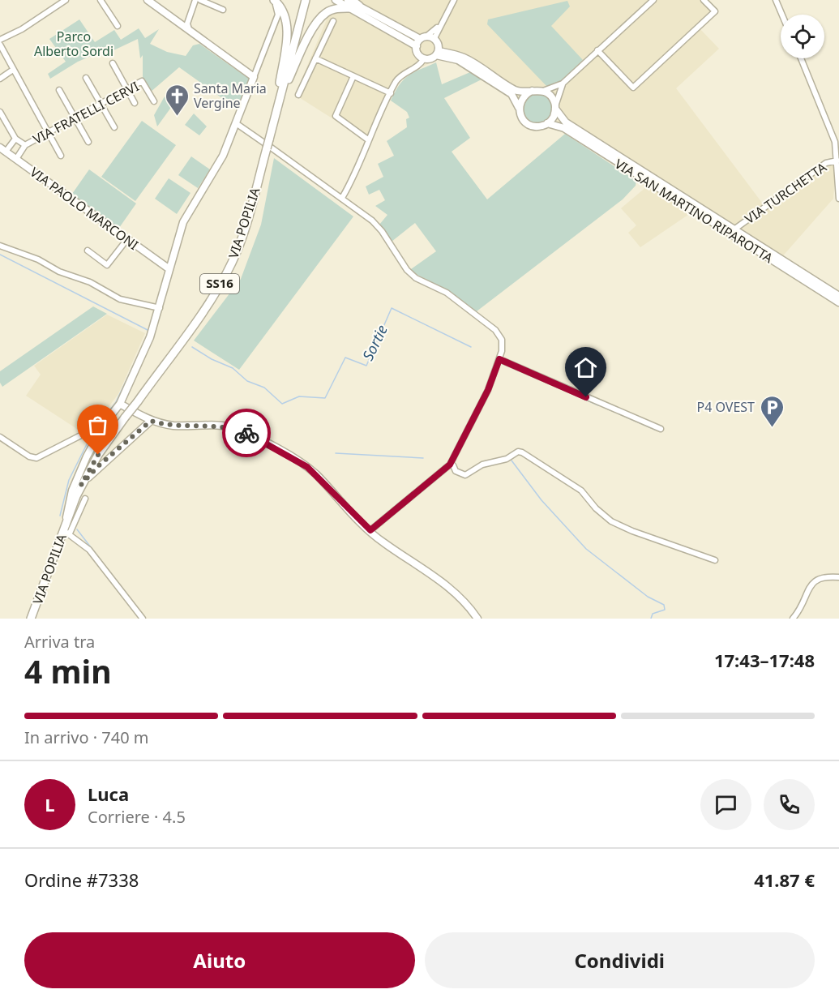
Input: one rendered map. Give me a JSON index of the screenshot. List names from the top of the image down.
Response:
{
  "streets": {
    "main road": ["VIA POPILIA", "SS16"],
    "street": [
      "VIA FRATELLI CERVI",
      "VIA TURCHETTA",
      "VIA PAOLO MARCONI",
      "VIA SAN MARTINO RIPAROTTA"
    ]
  },
  "crossings": [
    ["VIA FRATELLI CERVI", "VIA PAOLO MARCONI"],
    ["VIA TURCHETTA", "VIA SAN MARTINO RIPAROTTA"],
    ["VIA PAOLO MARCONI", "VIA POPILIA"]
  ],
  "water": ["Sortie"],
  "parks": ["Parco Alberto Sordi"],
  "places": {
    "church": ["Santa Maria Vergine"],
    "parking": ["P4 OVEST"]
  },
  "page": {
    "heading": ["4 min", "Arriva tra", "17:43–17:48"],
    "panel": [
      "Luca",
      "Corriere · 4.5",
      "Ordine #7338",
      "41.87 €"
    ],
    "bar": "In arrivo · 740 m",
    "round": "L",
    "buttons": ["Aiuto", "Condividi"]
  }
}
